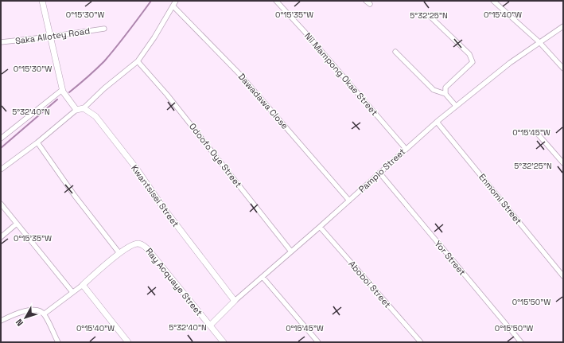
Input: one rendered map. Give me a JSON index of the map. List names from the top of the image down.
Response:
{
  "streets": {
    "street": [
      "Saka Allotey Road",
      "Nii Mampong Okae Street",
      "Dawadawa Close",
      "Odoofo Oye Street",
      "Pamplo Street",
      "Kwantsisei Street",
      "Enmomi Street",
      "Yor Street",
      "Ray Acquaye Street",
      "Aboboi Street"
    ]
  },
  "crossings": [
    ["Nii Mampong Okae Street", "Pamplo Street"],
    ["Dawadawa Close", "Pamplo Street"],
    ["Odoofo Oye Street", "Pamplo Street"],
    ["Pamplo Street", "Kwantsisei Street"],
    ["Pamplo Street", "Enmomi Street"],
    ["Pamplo Street", "Yor Street"],
    ["Pamplo Street", "Ray Acquaye Street"],
    ["Pamplo Street", "Aboboi Street"]
  ],
  "north": "bottom left",
  "coordinates": [
    "0°15'30\"W",
    "0°15'35\"W",
    "0°15'40\"W",
    "5°32'25\"N",
    "5°32'40\"N",
    "0°15'45\"W",
    "0°15'50\"W"
  ]
}
